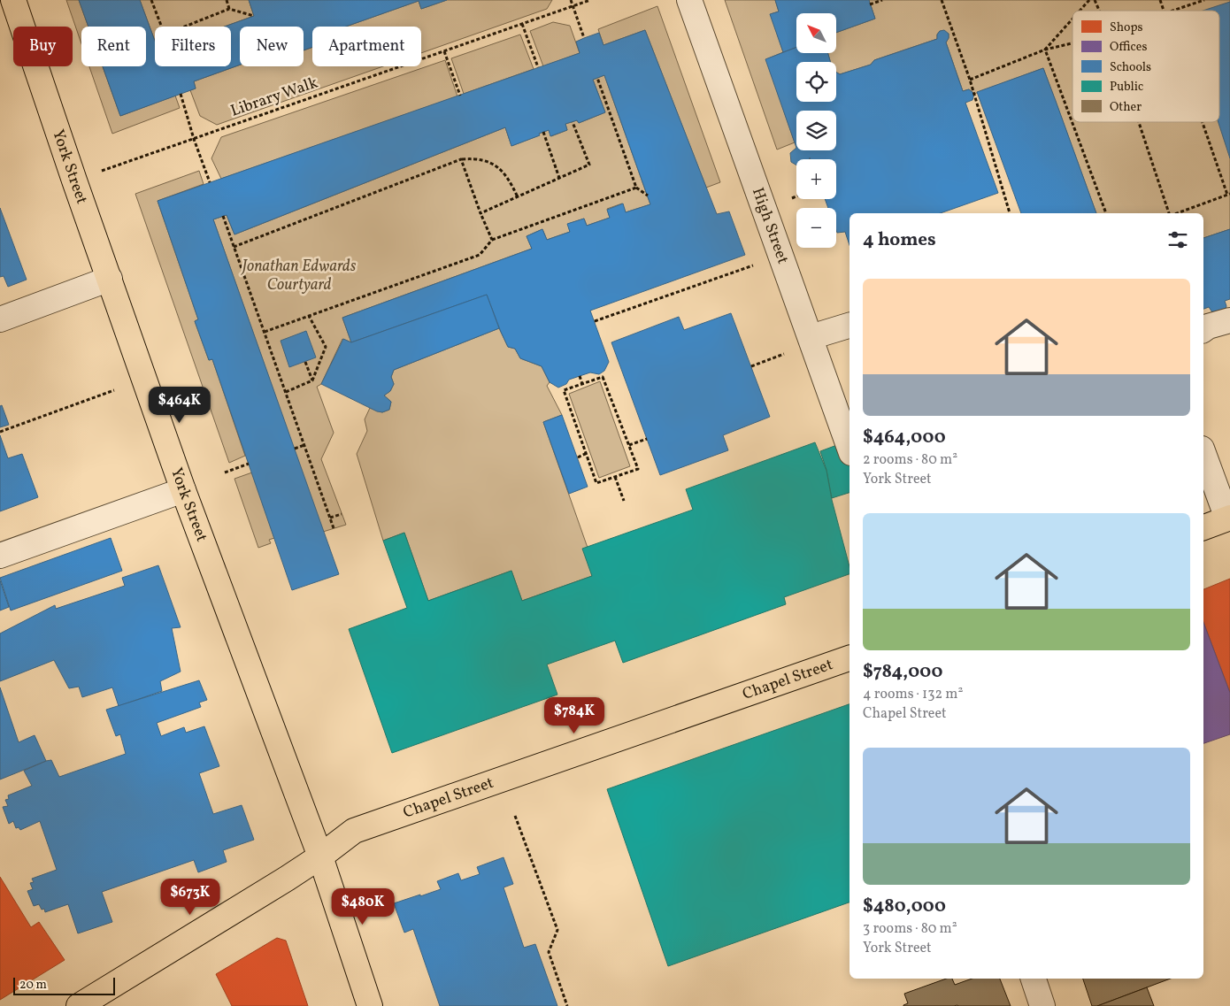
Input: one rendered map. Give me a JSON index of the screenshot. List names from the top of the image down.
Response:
{
  "streets": {
    "main road": ["York Street", "Chapel Street"],
    "street": ["High Street"],
    "path": ["Library Walk"]
  },
  "crossings": [
    ["York Street", "Chapel Street"]
  ],
  "parks": ["Jonathan Edwards Courtyard"],
  "legend": [
    "Shops",
    "Offices",
    "Schools",
    "Public",
    "Other"
  ],
  "scale_bar": "20 m",
  "north": "top left",
  "page": {
    "map_buttons": ["+", "−"],
    "chip": [
      "Buy",
      "Rent",
      "Filters",
      "New",
      "Apartment"
    ],
    "heading": "4 homes",
    "list": [
      {
        "name": "$464,000",
        "note": "2 rooms · 80 m² · York Street"
      },
      {
        "name": "$784,000",
        "note": "4 rooms · 132 m² · Chapel Street"
      },
      {
        "name": "$480,000",
        "note": "3 rooms · 80 m² · York Street"
      }
    ],
    "price": [
      "$464K",
      "$784K",
      "$673K",
      "$480K"
    ],
    "scale": "20 m"
  }
}
